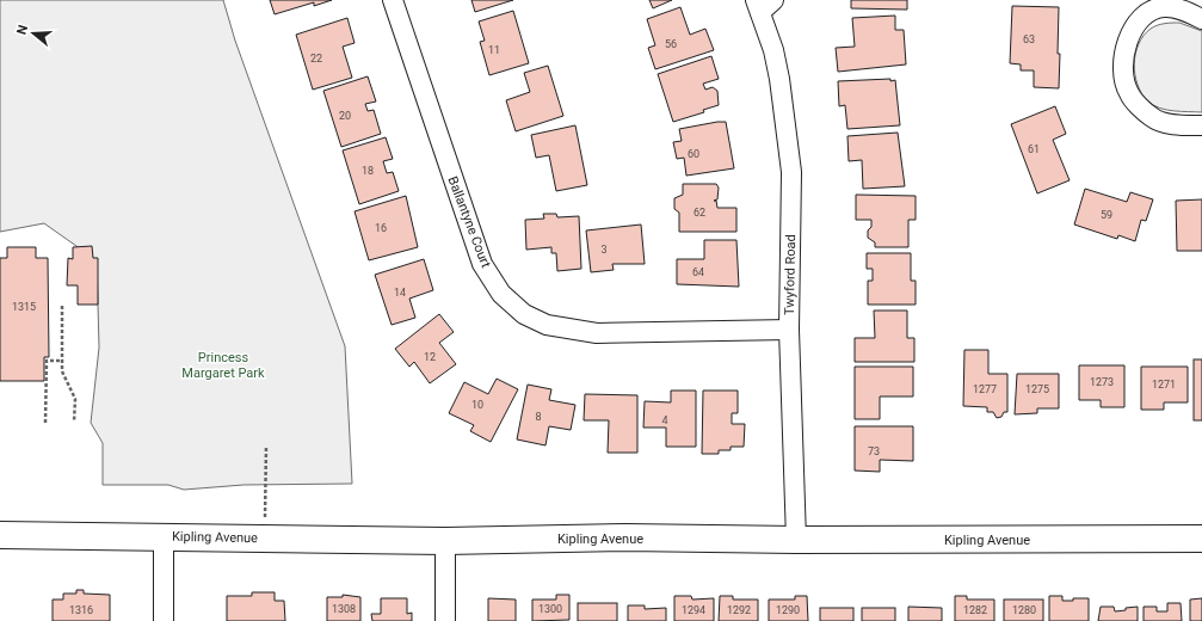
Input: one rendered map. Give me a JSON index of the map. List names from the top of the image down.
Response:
{
  "streets": {
    "main road": ["Kipling Avenue"],
    "street": ["Ballantyne Court", "Twyford Road"]
  },
  "crossings": [
    ["Ballantyne Court", "Twyford Road"],
    ["Twyford Road", "Kipling Avenue"]
  ],
  "parks": ["Princess Margaret Park"],
  "house_numbers": [
    "63",
    "56",
    "11",
    "22",
    "20",
    "61",
    "60",
    "18",
    "62",
    "59",
    "16",
    "3",
    "64",
    "14",
    "1315",
    "12",
    "1273",
    "1271",
    "1277",
    "1275",
    "10",
    "8",
    "4",
    "73",
    "1308",
    "1300",
    "1316",
    "1294",
    "1292",
    "1290",
    "1282",
    "1280"
  ],
  "north": "left"
}
